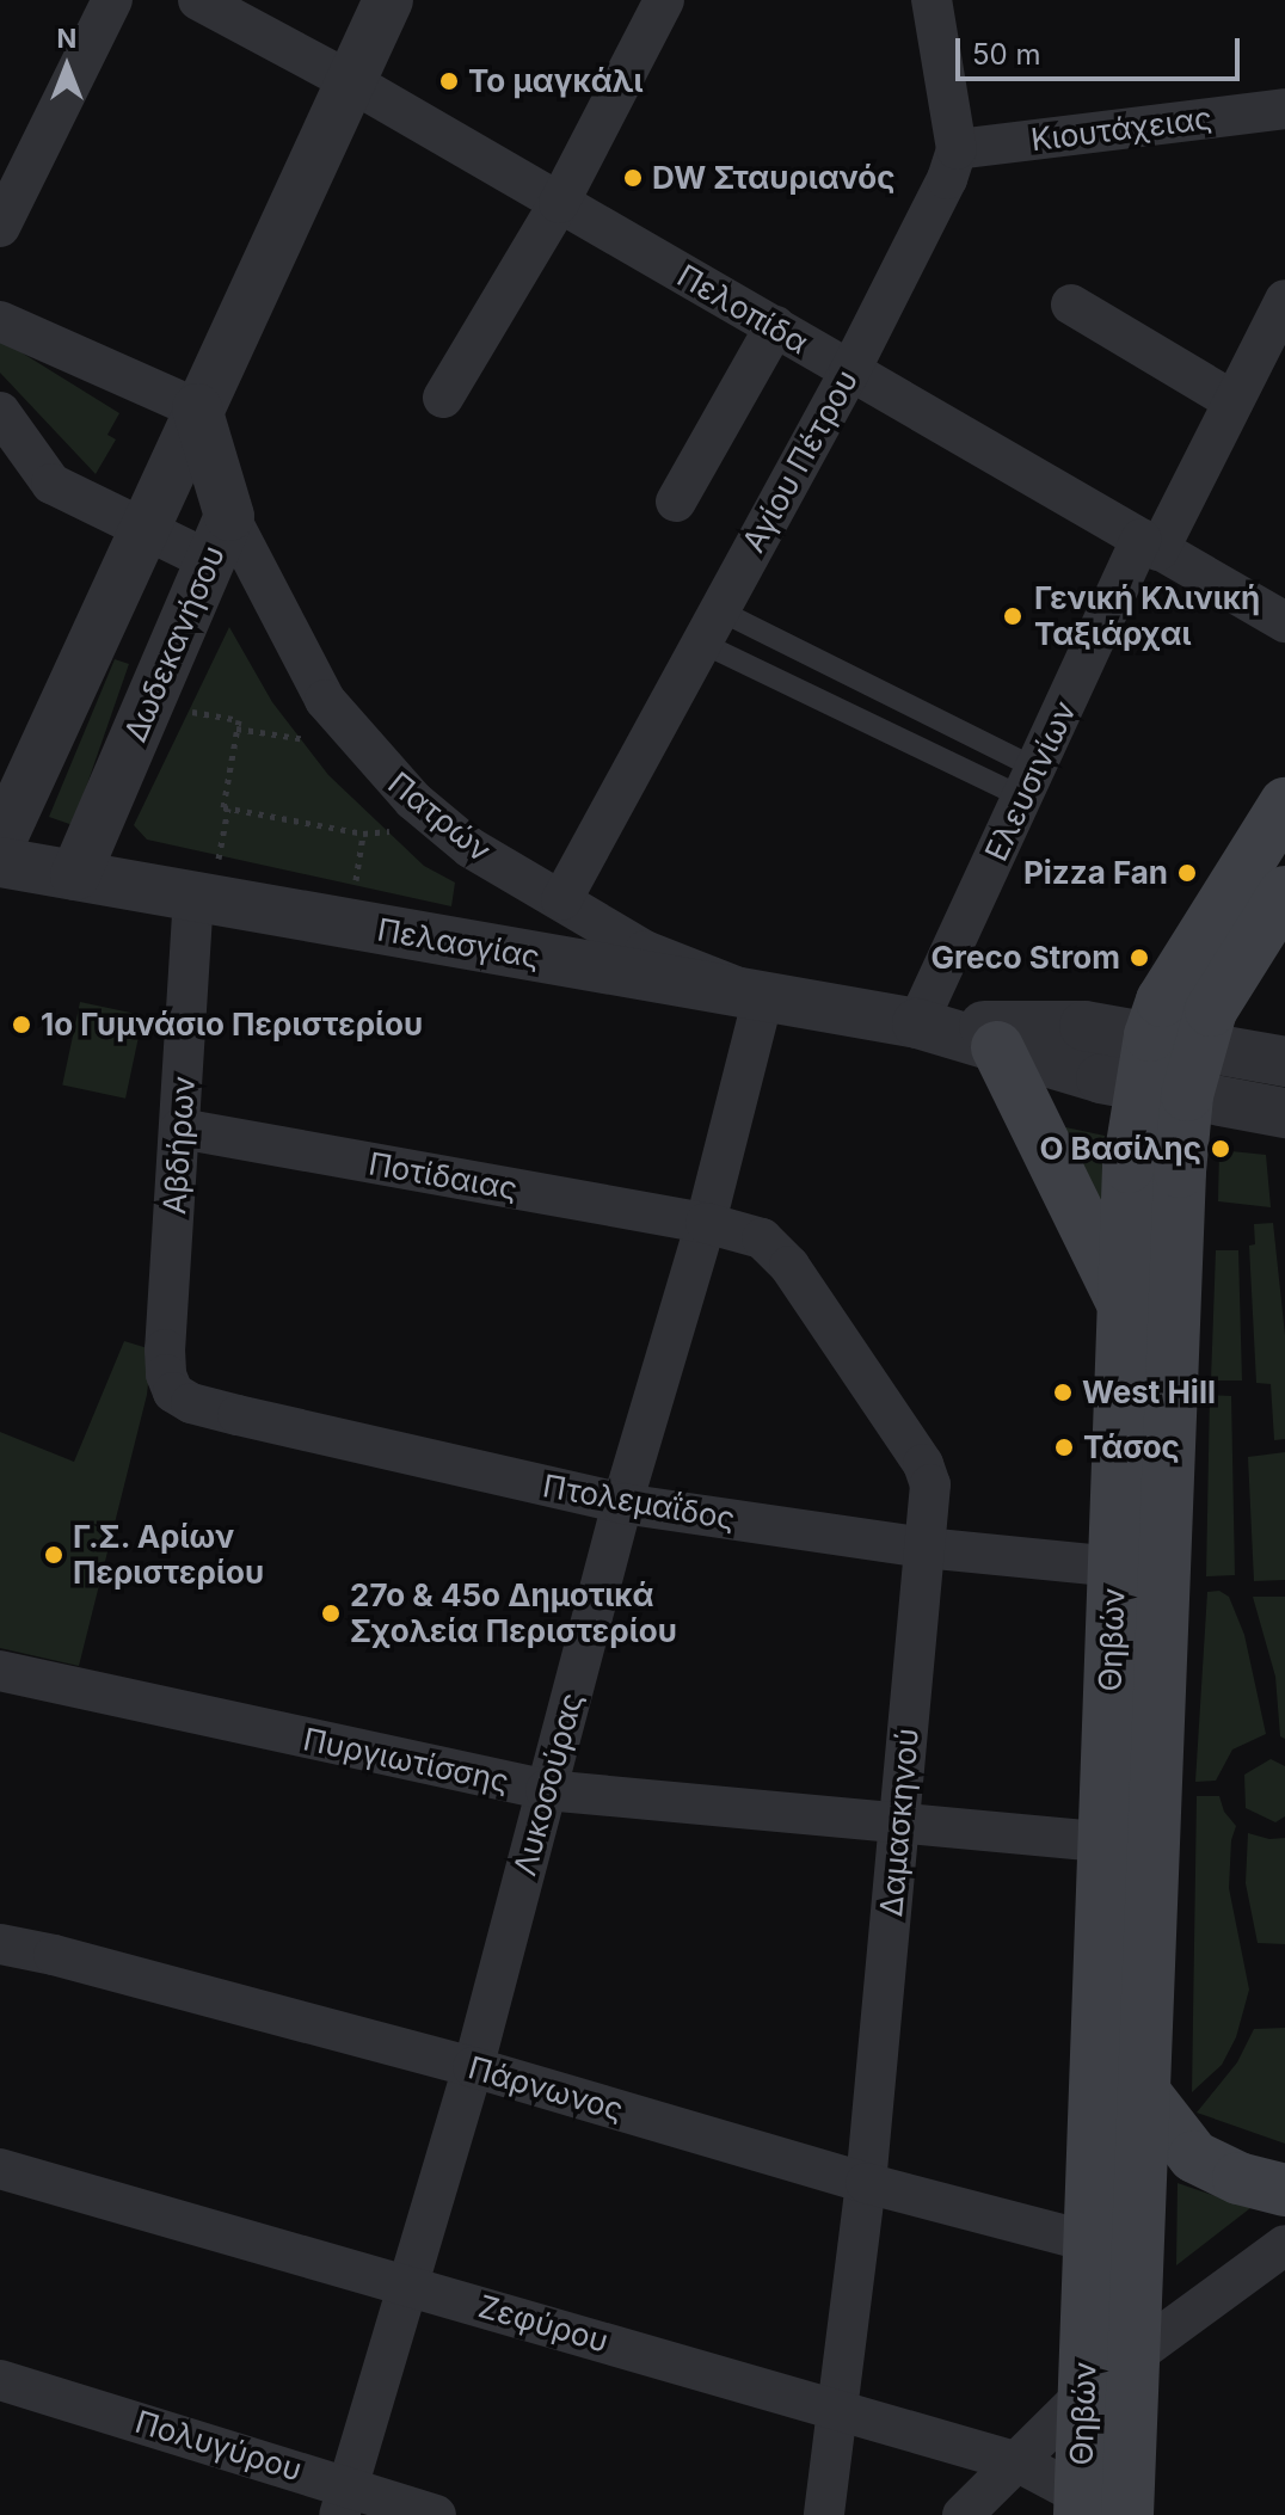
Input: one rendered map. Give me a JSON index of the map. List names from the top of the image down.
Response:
{
  "streets": {
    "main road": ["Θηβών"],
    "street": [
      "Κιουτάχειας",
      "Πελοπίδα",
      "Αγίου Πέτρου",
      "Δωδεκανήσου",
      "Ελευσινίων",
      "Πατρών",
      "Πελασγίας",
      "Αβδήρων",
      "Ποτίδαιας",
      "Πτολεμαΐδος",
      "Πυργιωτίσσης",
      "Λυκοσούρας",
      "Δαμασκηνού",
      "Πάρνωνος",
      "Ζεφύρου",
      "Πολυγύρου"
    ]
  },
  "crossings": [
    ["Κιουτάχειας", "Αγίου Πέτρου"],
    ["Πελοπίδα", "Αγίου Πέτρου"],
    ["Πελοπίδα", "Ελευσινίων"],
    ["Αγίου Πέτρου", "Πατρών"],
    ["Δωδεκανήσου", "Πατρών"],
    ["Δωδεκανήσου", "Πελασγίας"],
    ["Ελευσινίων", "Πελασγίας"],
    ["Πατρών", "Πελασγίας"],
    ["Πατρών", "Λυκοσούρας"],
    ["Πελασγίας", "Αβδήρων"],
    ["Πελασγίας", "Θηβών"],
    ["Πελασγίας", "Λυκοσούρας"],
    ["Αβδήρων", "Ποτίδαιας"],
    ["Αβδήρων", "Πτολεμαΐδος"],
    ["Ποτίδαιας", "Λυκοσούρας"],
    ["Ποτίδαιας", "Δαμασκηνού"],
    ["Πτολεμαΐδος", "Θηβών"],
    ["Πτολεμαΐδος", "Λυκοσούρας"],
    ["Πτολεμαΐδος", "Δαμασκηνού"],
    ["Θηβών", "Πυργιωτίσσης"],
    ["Θηβών", "Πάρνωνος"],
    ["Θηβών", "Ζεφύρου"],
    ["Πυργιωτίσσης", "Λυκοσούρας"],
    ["Πυργιωτίσσης", "Δαμασκηνού"],
    ["Λυκοσούρας", "Δαμασκηνού"],
    ["Λυκοσούρας", "Πάρνωνος"],
    ["Λυκοσούρας", "Ζεφύρου"],
    ["Λυκοσούρας", "Πολυγύρου"],
    ["Δαμασκηνού", "Πάρνωνος"],
    ["Δαμασκηνού", "Ζεφύρου"]
  ],
  "places": [
    "Το μαγκάλι",
    "DW Σταυριανός",
    "Γενική Κλινική Ταξιάρχαι",
    "Pizza Fan",
    "Greco Strom",
    "1ο Γυμνάσιο Περιστερίου",
    "Ο Βασίλης",
    "West Hill",
    "Τάσος",
    "Γ.Σ. Αρίων Περιστερίου",
    "27ο & 45ο Δημοτικά Σχολεία Περιστερίου"
  ],
  "scale_bar": "50 m",
  "north": "top"
}
